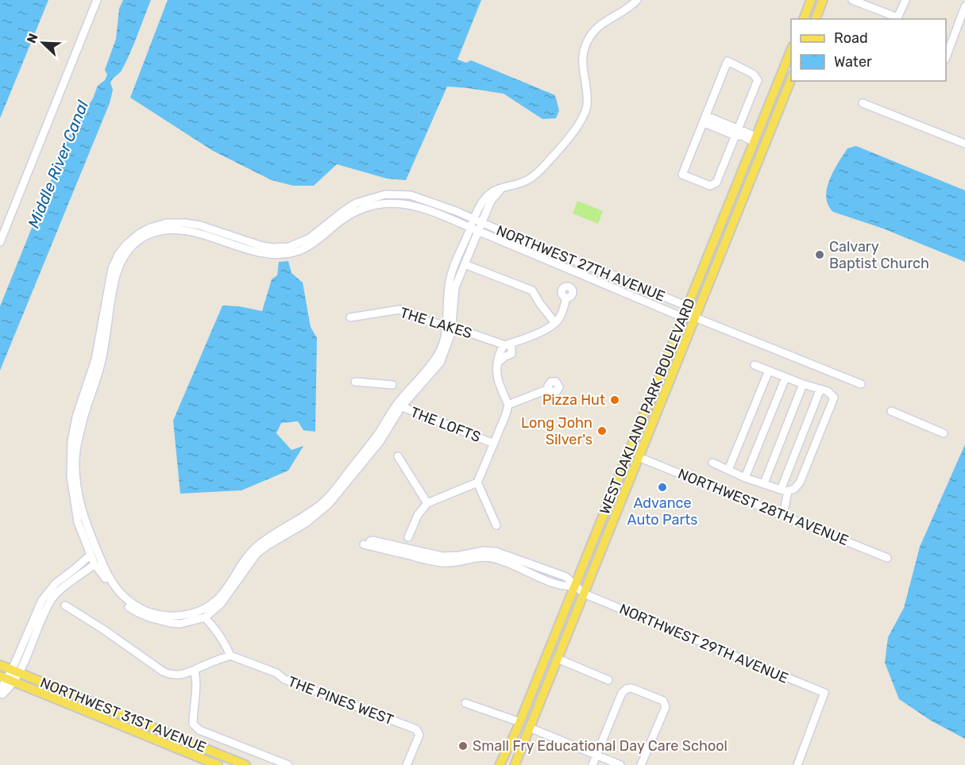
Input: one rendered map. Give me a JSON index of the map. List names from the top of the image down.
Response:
{
  "streets": {
    "main road": ["WEST OAKLAND PARK BOULEVARD", "NORTHWEST 31ST AVENUE"],
    "street": [
      "NORTHWEST 27TH AVENUE",
      "THE LAKES",
      "THE LOFTS",
      "NORTHWEST 28TH AVENUE",
      "NORTHWEST 29TH AVENUE",
      "THE PINES WEST"
    ]
  },
  "crossings": [
    ["NORTHWEST 27TH AVENUE", "WEST OAKLAND PARK BOULEVARD"],
    ["WEST OAKLAND PARK BOULEVARD", "NORTHWEST 28TH AVENUE"],
    ["WEST OAKLAND PARK BOULEVARD", "NORTHWEST 29TH AVENUE"]
  ],
  "water": ["Middle River Canal"],
  "places": [
    "Calvary Baptist Church",
    "Pizza Hut",
    "Long John Silver's",
    "Advance Auto Parts",
    "Small Fry Educational Day Care School"
  ],
  "legend": ["Road", "Water"],
  "north": "top left"
}
